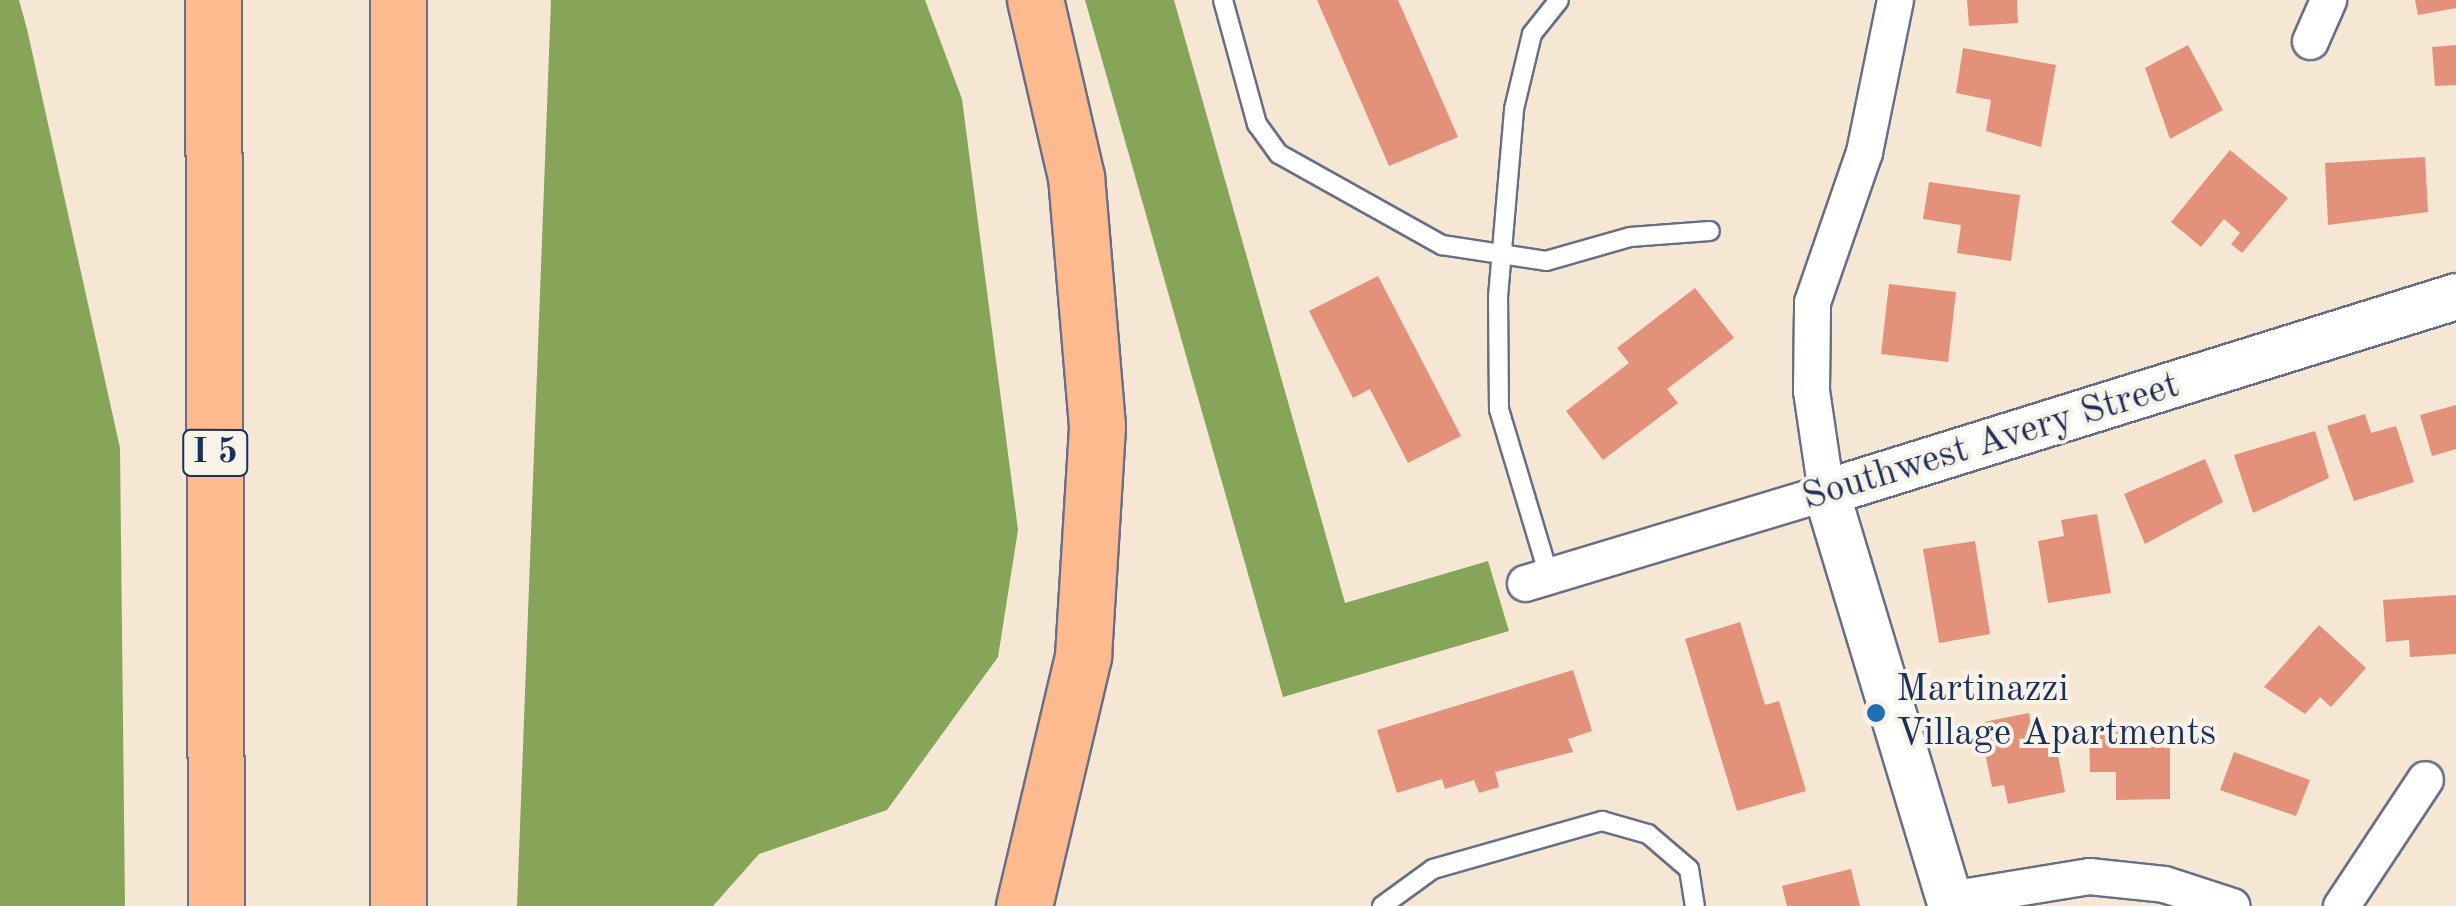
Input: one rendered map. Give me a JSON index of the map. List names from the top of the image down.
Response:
{
  "streets": {
    "highway": ["I 5"],
    "street": ["Southwest Avery Street"]
  },
  "places": ["Martinazzi Village Apartments"]
}
